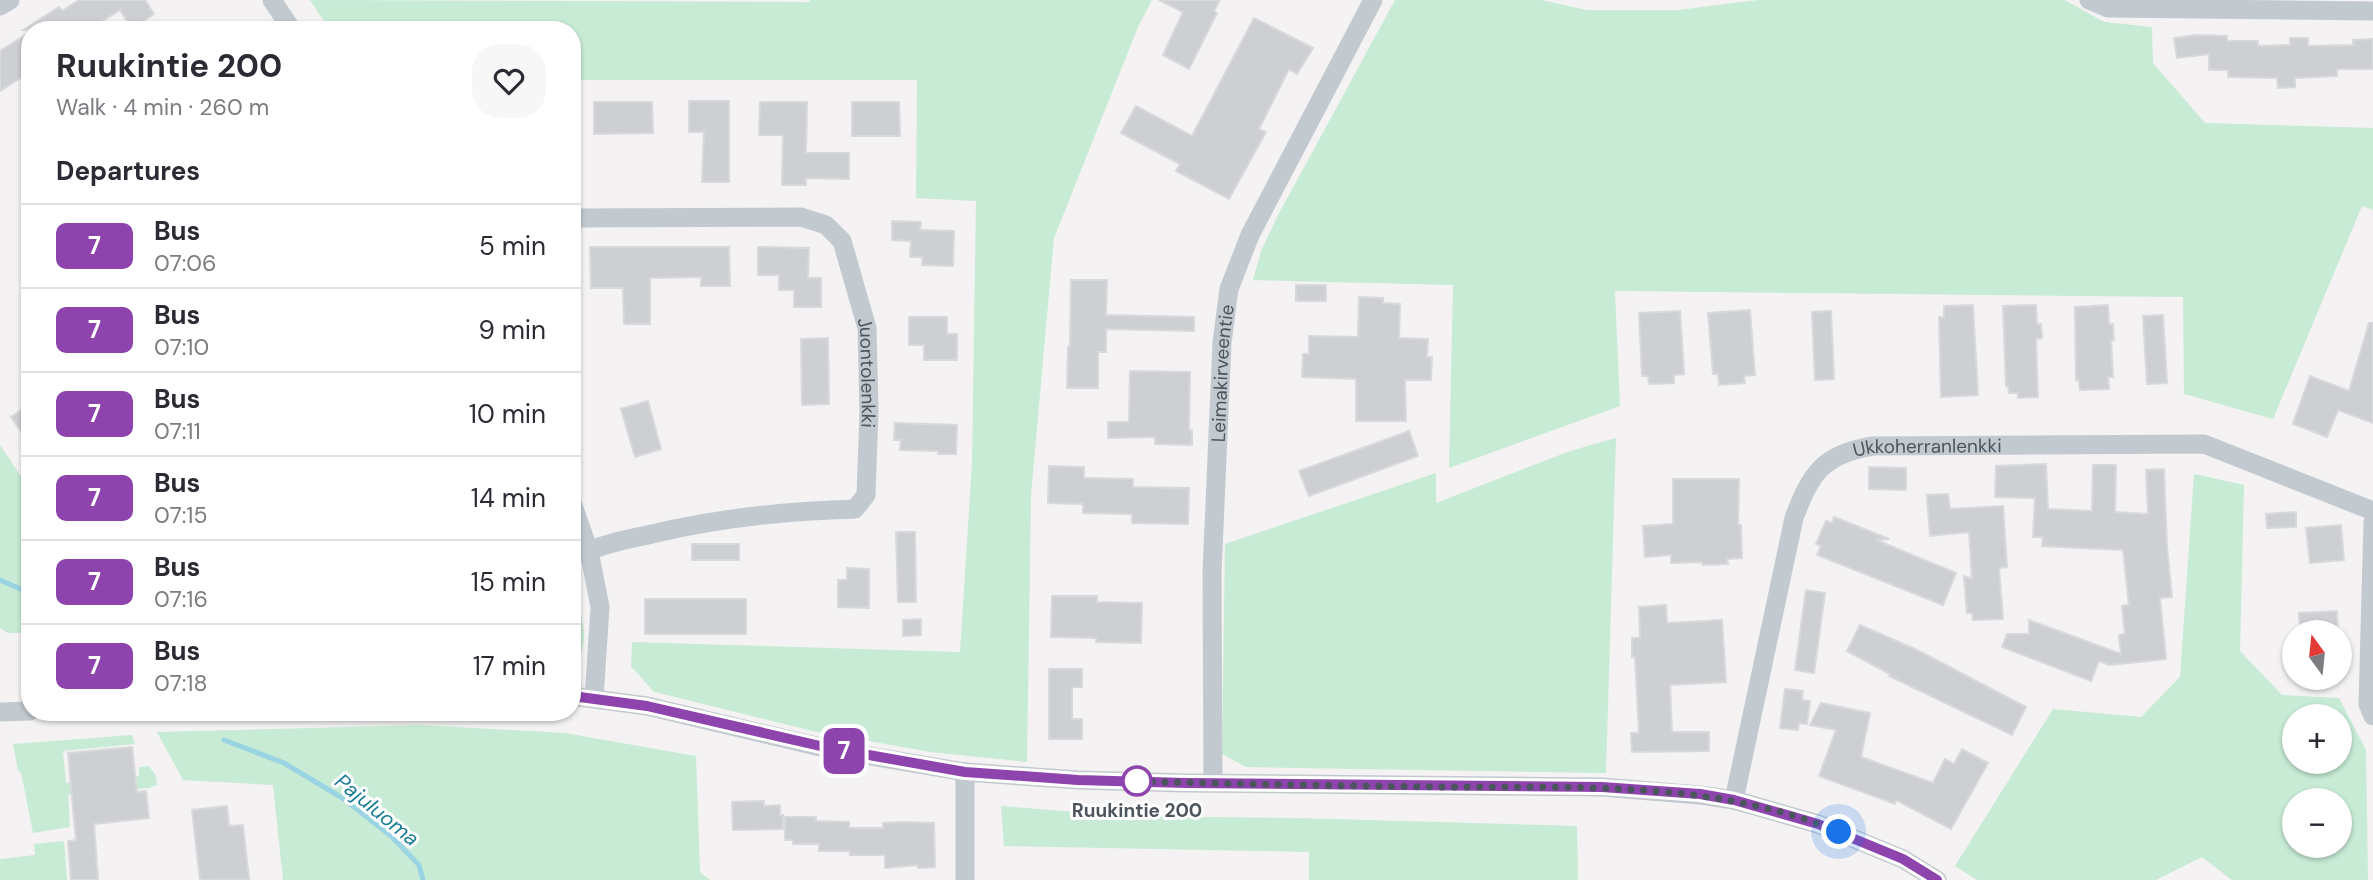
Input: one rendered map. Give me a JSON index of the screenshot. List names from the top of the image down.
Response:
{
  "streets": {
    "street": ["Juontolenkki", "Leimakirveentie", "Ukkoherranlenkki"]
  },
  "water": ["Pajuluoma"],
  "places": ["Ruukintie 200"],
  "lines": ["bus line 7"],
  "north": "top",
  "page": {
    "on_map": "7",
    "heading": [
      ["Ruukintie 200", "Walk · 4 min · 260 m"],
      "Departures"
    ],
    "list": [
      {
        "mark": "7",
        "name": "Bus",
        "note": "07:06",
        "value": "5 min"
      },
      {
        "mark": "7",
        "name": "Bus",
        "note": "07:10",
        "value": "9 min"
      },
      {
        "mark": "7",
        "name": "Bus",
        "note": "07:11",
        "value": "10 min"
      },
      {
        "mark": "7",
        "name": "Bus",
        "note": "07:15",
        "value": "14 min"
      },
      {
        "mark": "7",
        "name": "Bus",
        "note": "07:16",
        "value": "15 min"
      },
      {
        "mark": "7",
        "name": "Bus",
        "note": "07:18",
        "value": "17 min"
      }
    ],
    "map_buttons": ["+", "−"]
  }
}
